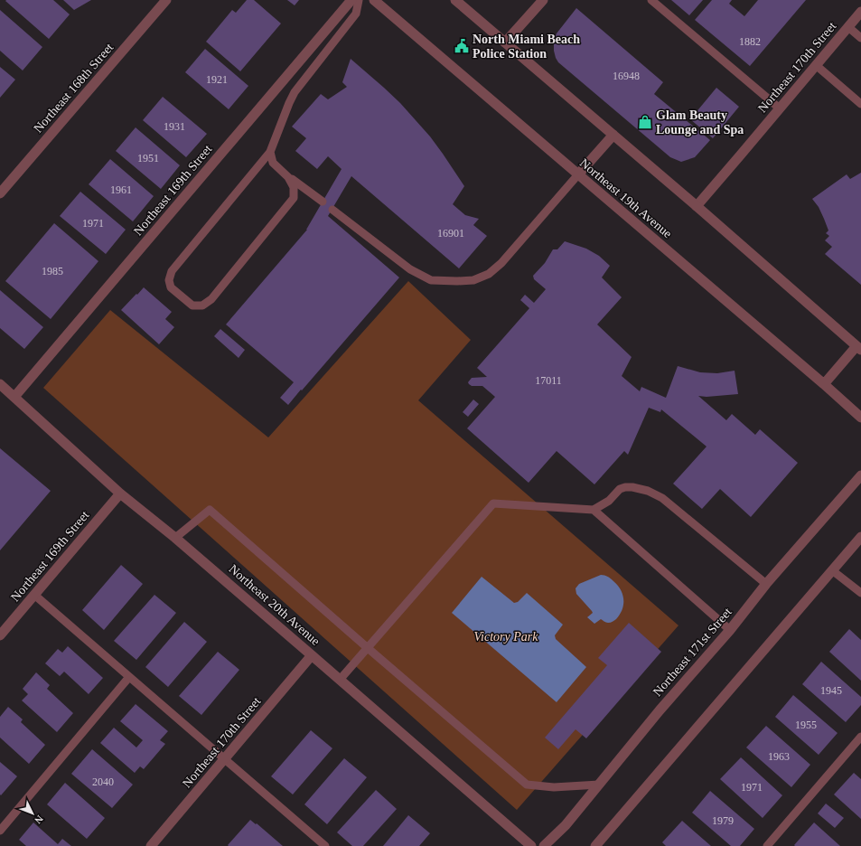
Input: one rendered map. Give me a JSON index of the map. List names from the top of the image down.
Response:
{
  "streets": {
    "street": [
      "Northeast 170th Street",
      "Northeast 168th Street",
      "Northeast 169th Street",
      "Northeast 19th Avenue",
      "Northeast 20th Avenue",
      "Northeast 171st Street"
    ]
  },
  "crossings": [
    ["Northeast 170th Street", "Northeast 20th Avenue"],
    ["Northeast 169th Street", "Northeast 20th Avenue"]
  ],
  "parks": ["Victory Park"],
  "places": {
    "public building": ["North Miami Beach Police Station"],
    "shop": ["Glam Beauty Lounge and Spa"]
  },
  "house_numbers": [
    "1882",
    "16948",
    "1921",
    "1931",
    "1951",
    "1961",
    "1971",
    "16901",
    "1985",
    "17011",
    "1945",
    "1955",
    "1963",
    "2040",
    "1971",
    "1979"
  ],
  "north": "bottom right"
}
